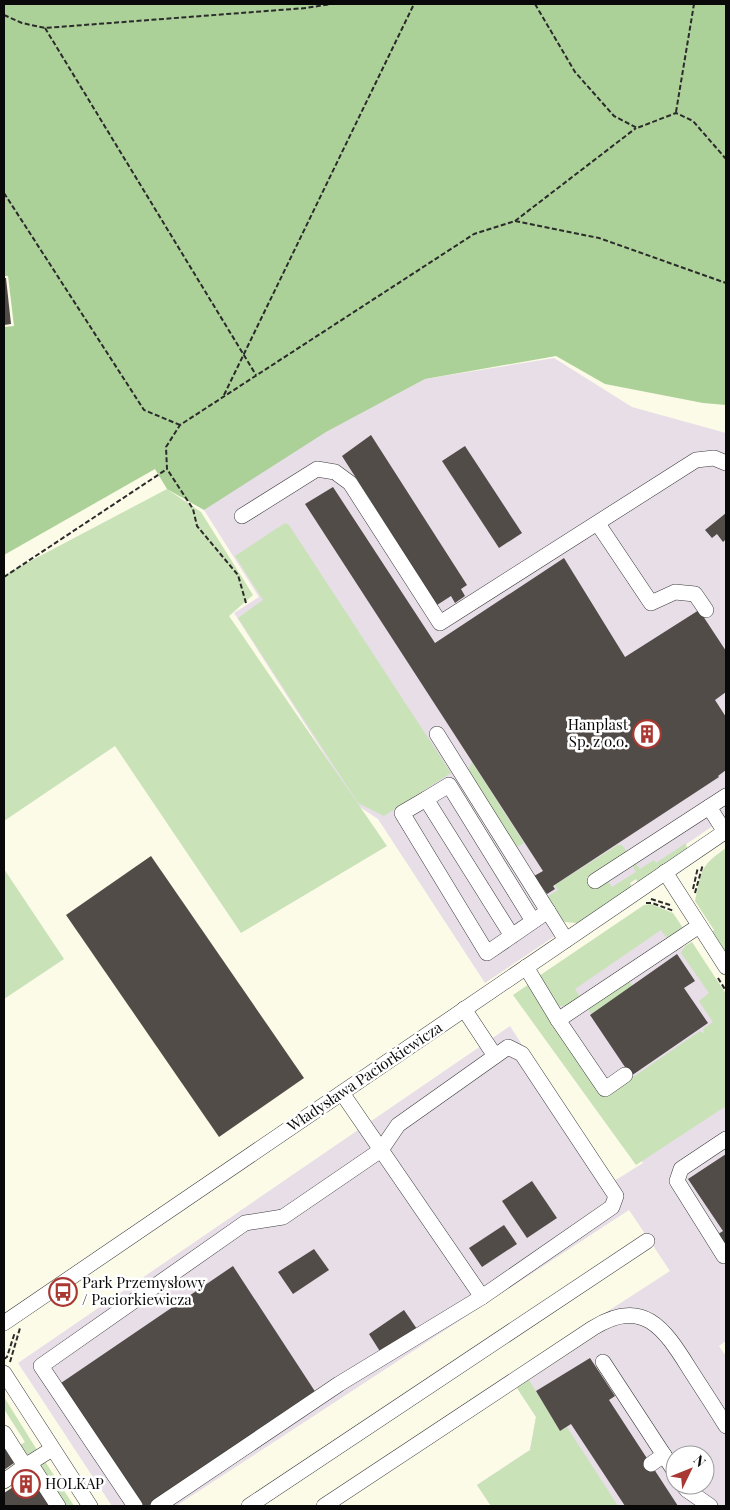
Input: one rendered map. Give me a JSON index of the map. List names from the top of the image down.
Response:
{
  "streets": {
    "street": ["Władysława Paciorkiewicza"]
  },
  "places": {
    "building": ["Hanplast Sp. z o.o.", "HOLKAP"],
    "bus stop": ["Park Przemysłowy / Paciorkiewicza"]
  },
  "north": "top right"
}
